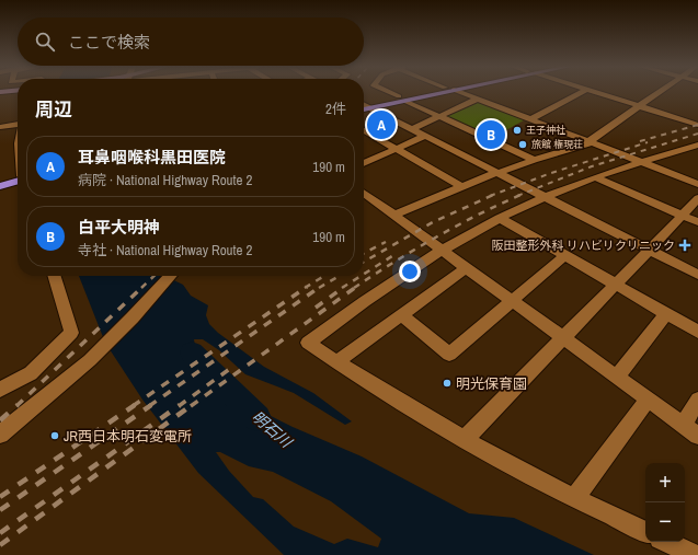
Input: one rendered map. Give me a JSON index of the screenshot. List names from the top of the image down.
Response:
{
  "water": ["明石川"],
  "places": {
    "other": [
      "王子神社",
      "旅館 権現荘",
      "明光保育園",
      "JR西日本明石変電所"
    ],
    "health": ["阪田整形外科 リハビリクリニック"]
  },
  "page": {
    "search": "ここで検索",
    "heading": ["周辺", "2件"],
    "pins": ["A", "B"],
    "list": [
      {
        "mark": "A",
        "name": "耳鼻咽喉科黒田医院",
        "note": "病院 · National Highway Route 2",
        "value": "190 m"
      },
      {
        "mark": "B",
        "name": "白平大明神",
        "note": "寺社 · National Highway Route 2",
        "value": "190 m"
      }
    ],
    "map_buttons": ["+", "−"]
  }
}
